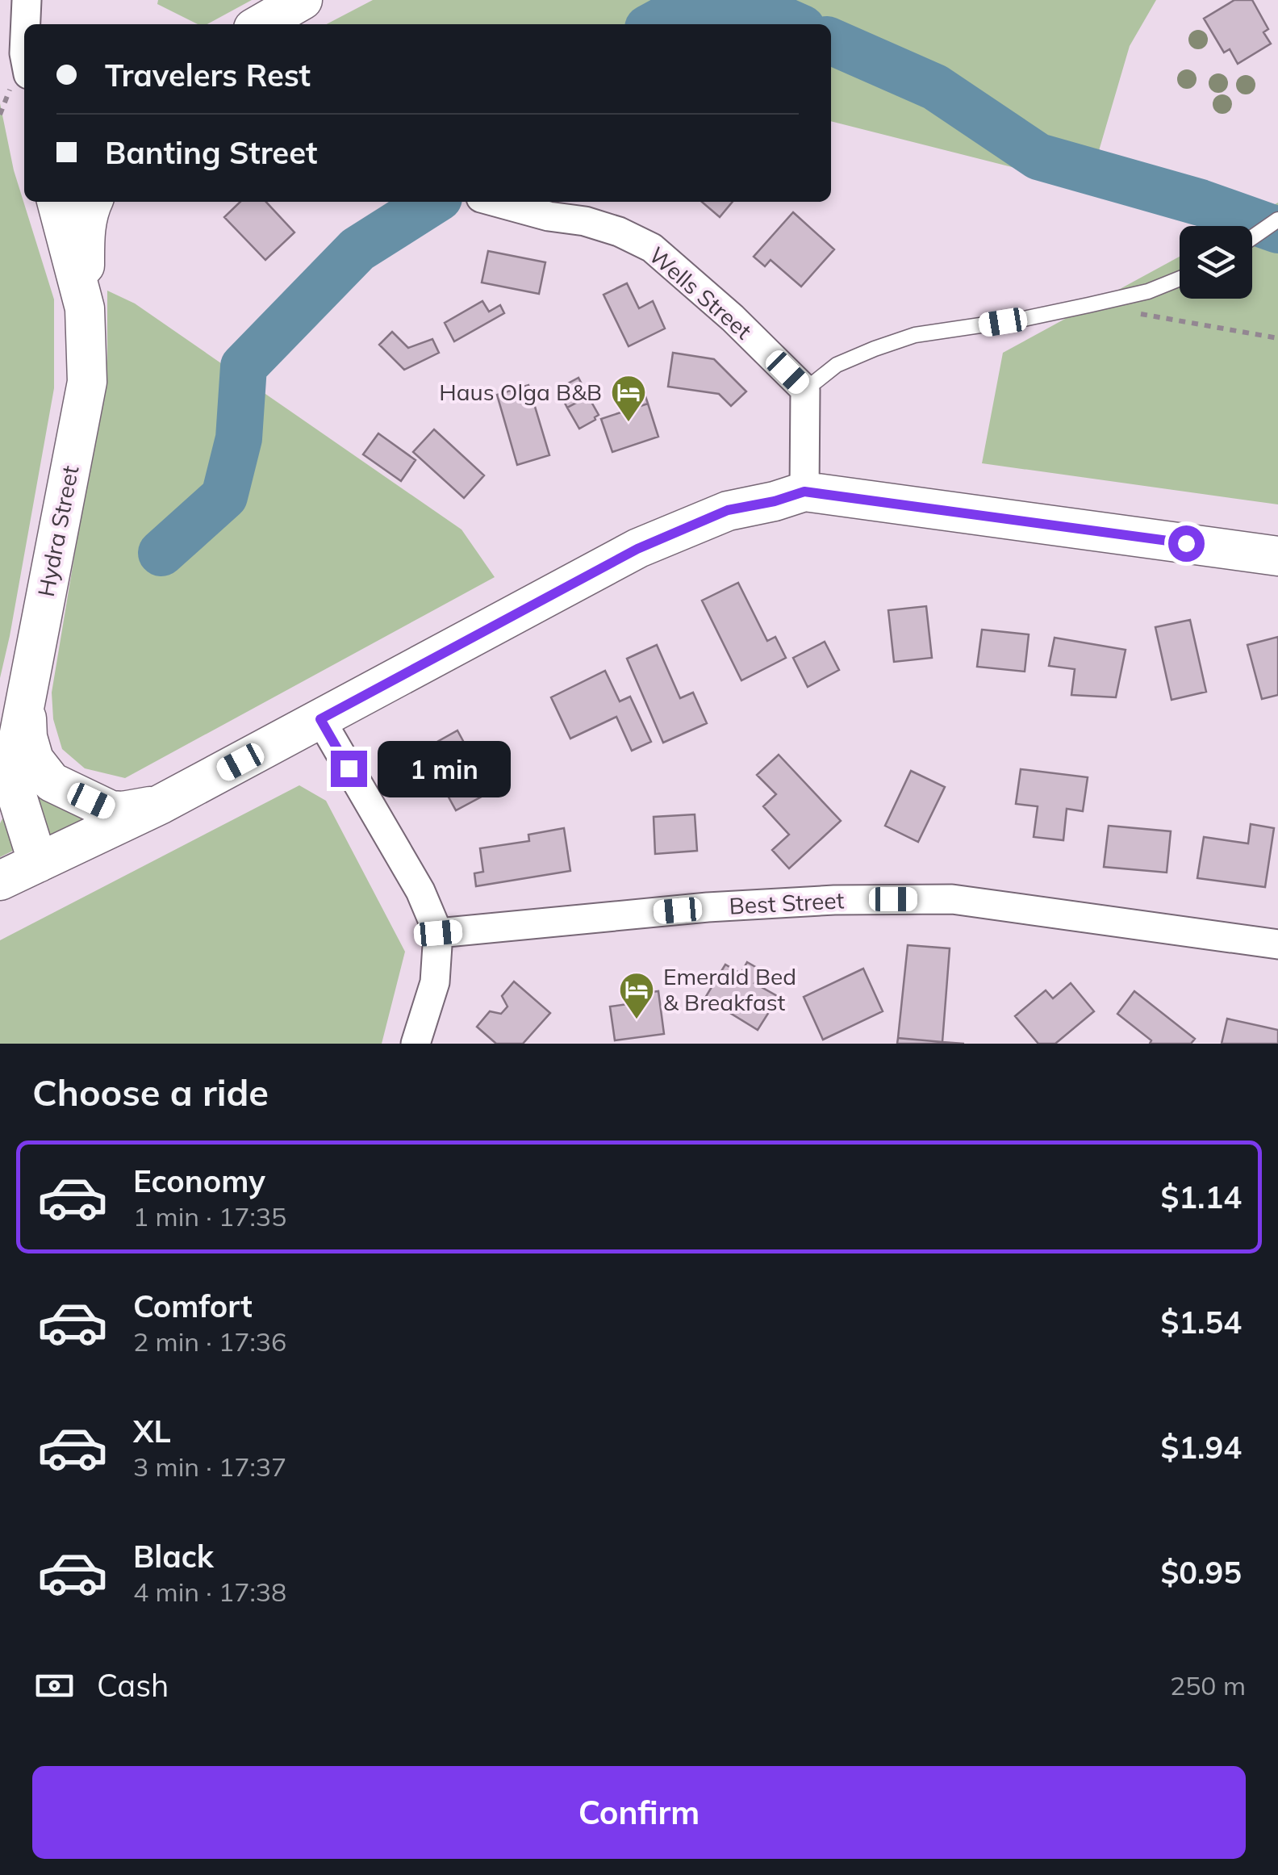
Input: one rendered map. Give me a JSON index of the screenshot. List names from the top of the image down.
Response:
{
  "streets": {
    "street": ["Wells Street", "Hydra Street", "Best Street"]
  },
  "places": {
    "hotel": ["Haus Olga B&B", "Emerald Bed & Breakfast"]
  },
  "page": {
    "banner": ["Travelers Rest", "Banting Street"],
    "bubble": "1 min",
    "heading": "Choose a ride",
    "list": [
      {
        "name": "Economy",
        "note": "1 min · 17:35",
        "value": "$1.14"
      },
      {
        "name": "Comfort",
        "note": "2 min · 17:36",
        "value": "$1.54"
      },
      {
        "name": "XL",
        "note": "3 min · 17:37",
        "value": "$1.94"
      },
      {
        "name": "Black",
        "note": "4 min · 17:38",
        "value": "$0.95"
      }
    ],
    "pay": ["Cash", "250 m"],
    "buttons": "Confirm"
  }
}
